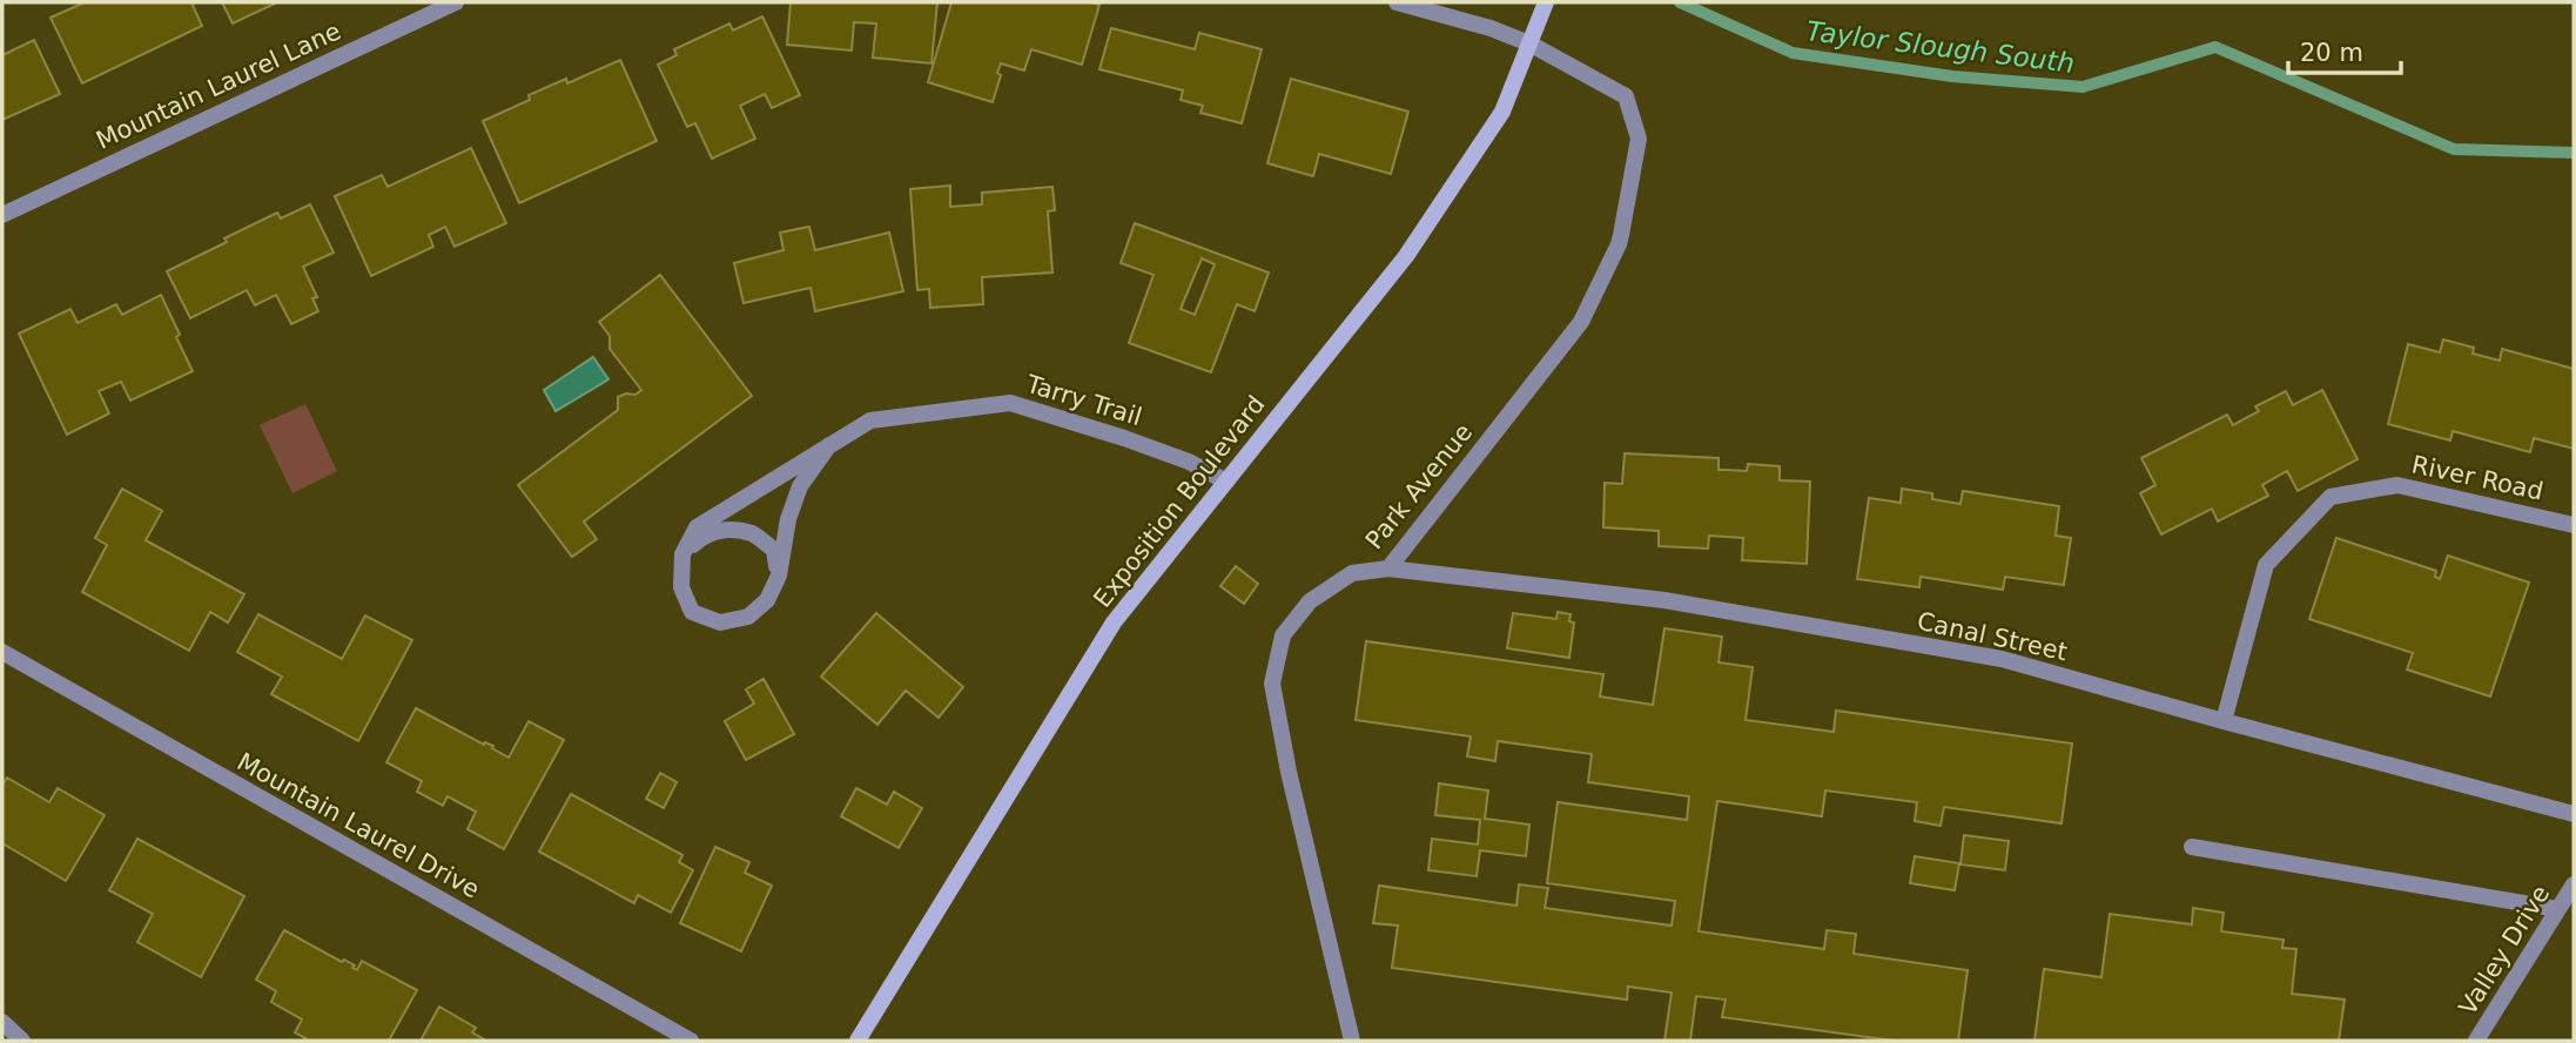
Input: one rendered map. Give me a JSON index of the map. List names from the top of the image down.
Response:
{
  "streets": {
    "street": [
      "Mountain Laurel Lane",
      "Tarry Trail",
      "River Road",
      "Park Avenue",
      "Exposition Boulevard",
      "Canal Street",
      "Mountain Laurel Drive",
      "Valley Drive"
    ]
  },
  "crossings": [
    ["Tarry Trail", "Exposition Boulevard"],
    ["River Road", "Canal Street"],
    ["Park Avenue", "Exposition Boulevard"],
    ["Park Avenue", "Canal Street"]
  ],
  "water": ["Taylor Slough South"],
  "scale_bar": "20 m"
}
